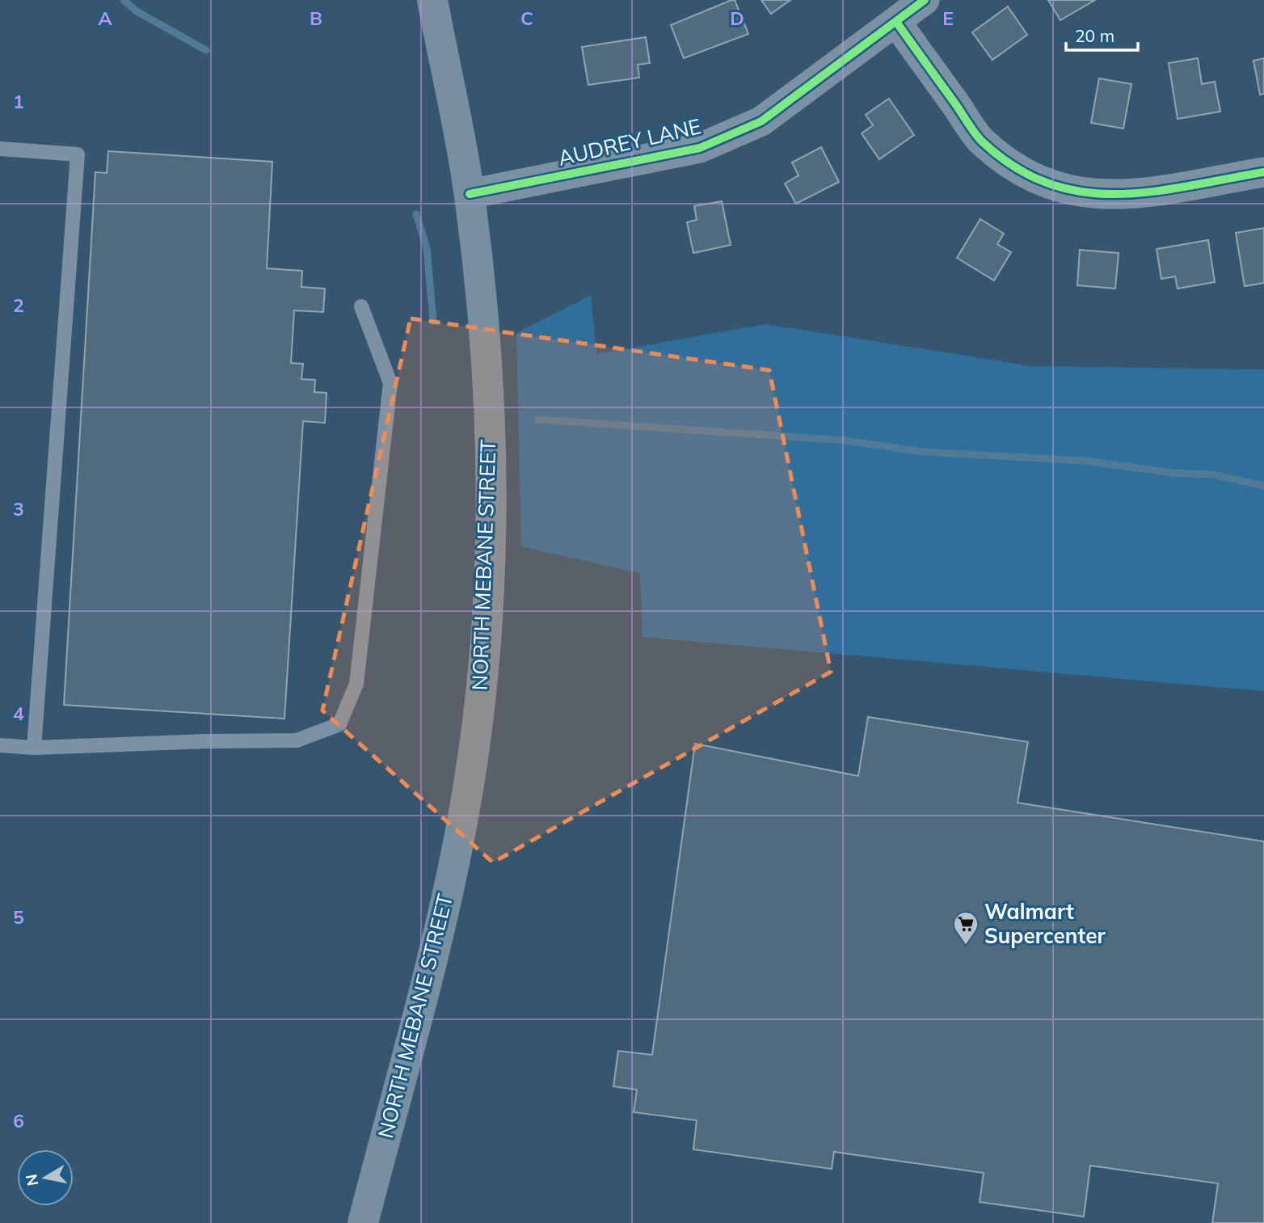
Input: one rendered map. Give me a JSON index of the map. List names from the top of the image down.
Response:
{
  "streets": {
    "main road": ["NORTH MEBANE STREET"],
    "street": ["AUDREY LANE"]
  },
  "crossings": [
    ["AUDREY LANE", "NORTH MEBANE STREET"]
  ],
  "places": {
    "supermarket": ["Walmart Supercenter"]
  },
  "scale_bar": "20 m",
  "north": "left",
  "grid": {
    "columns": [
      "A",
      "B",
      "C",
      "D",
      "E"
    ],
    "rows": [
      "1",
      "2",
      "3",
      "4",
      "5",
      "6"
    ]
  }
}
